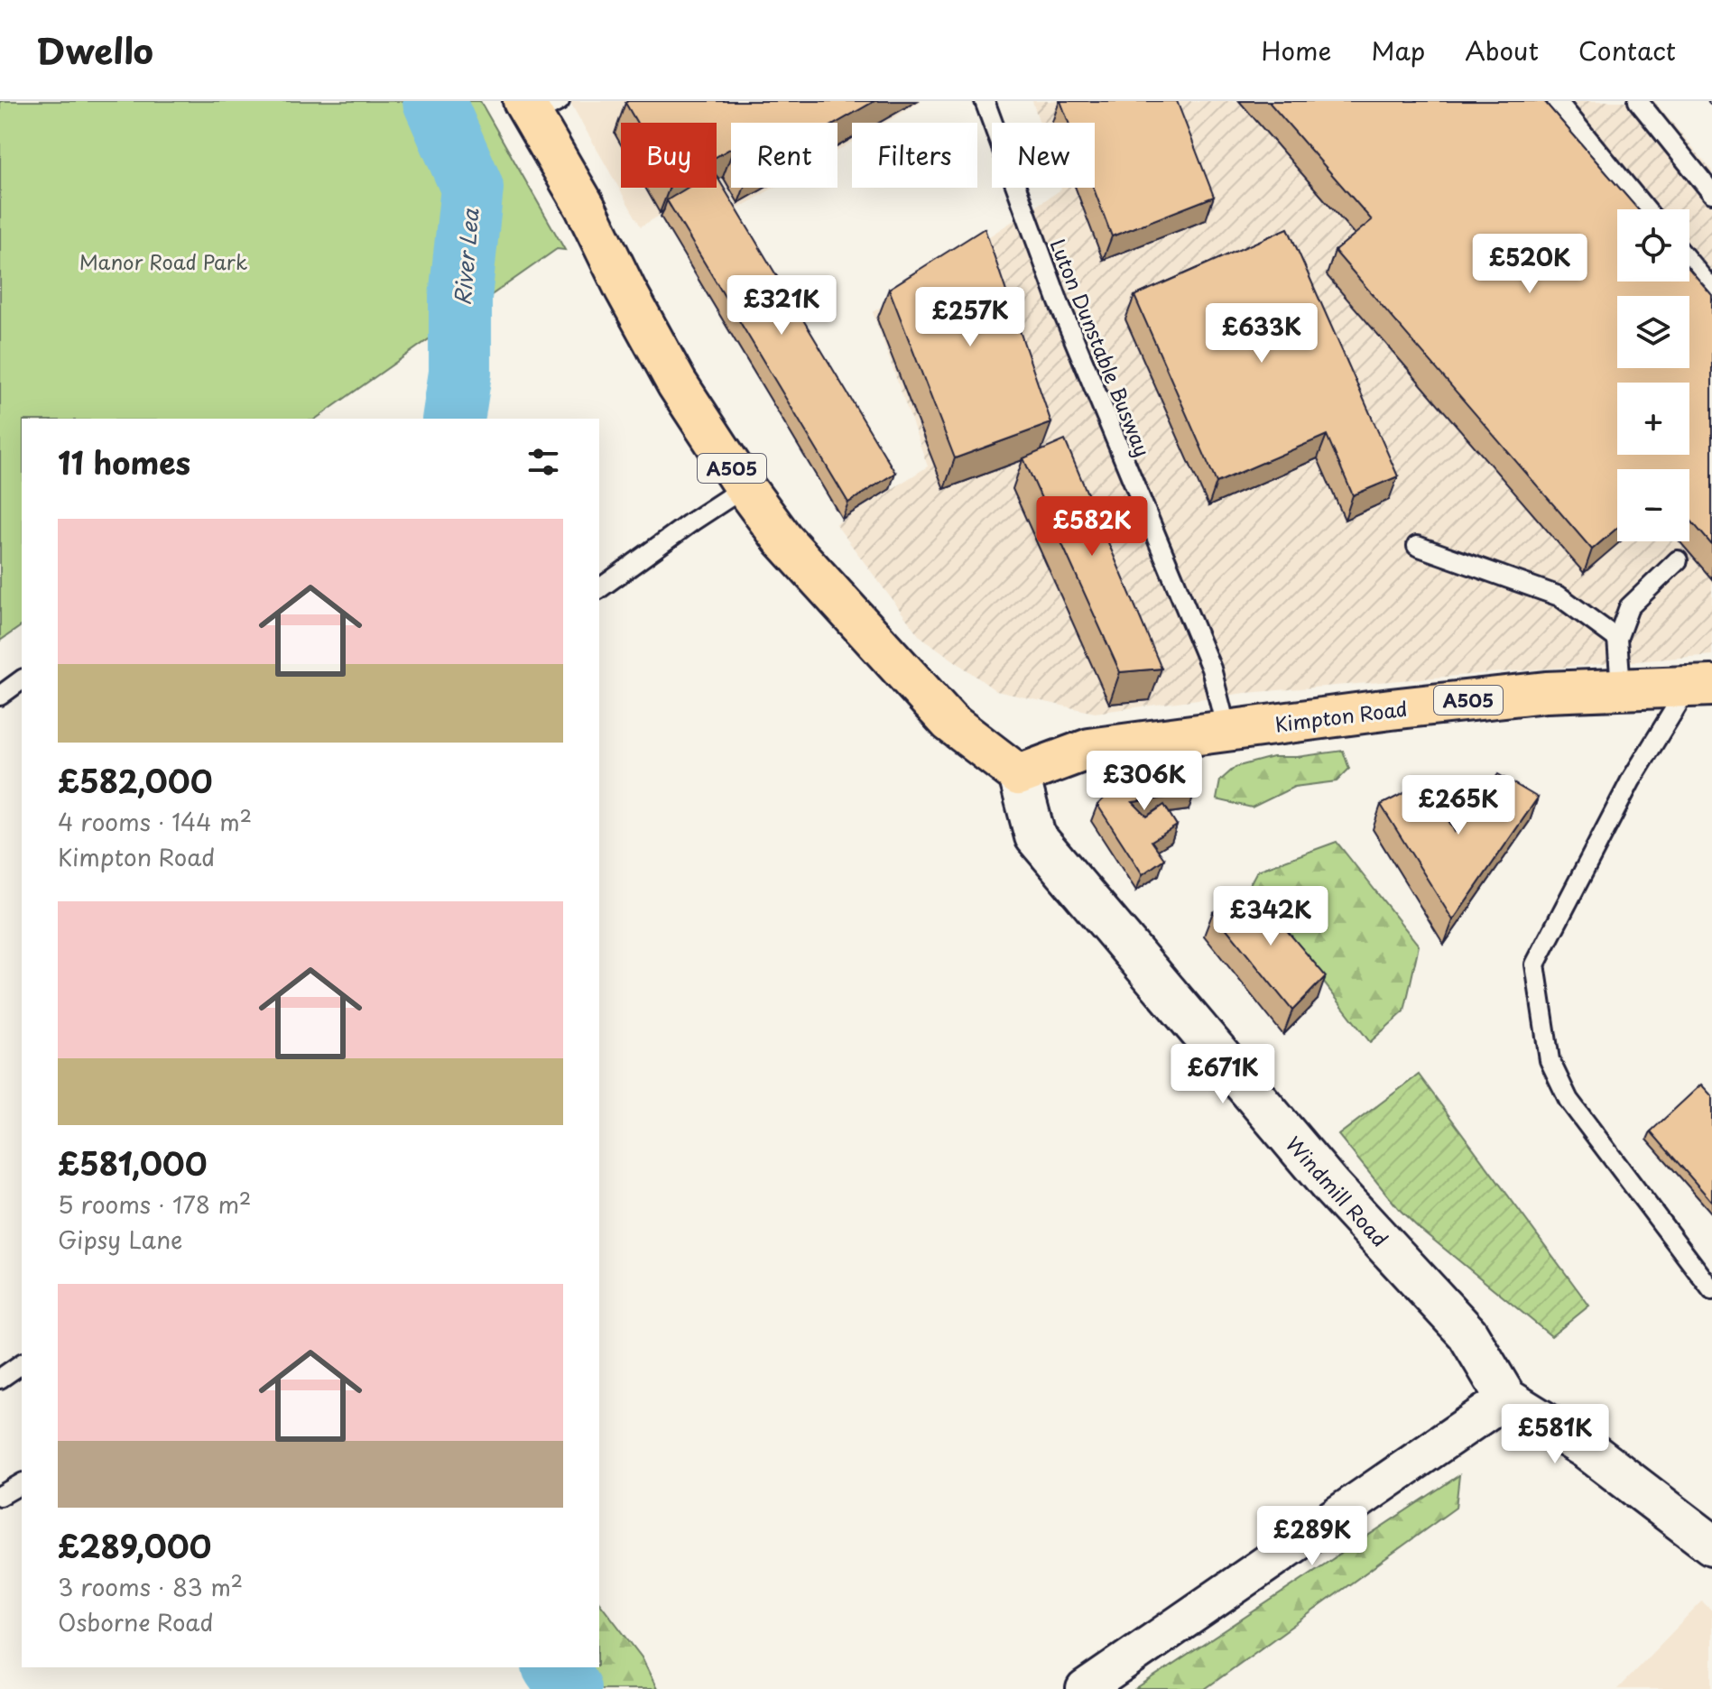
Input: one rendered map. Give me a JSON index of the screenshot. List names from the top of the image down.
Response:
{
  "streets": {
    "highway": ["A505", "Kimpton Road"],
    "main road": ["Windmill Road"],
    "lane": ["Luton Dunstable Busway"]
  },
  "crossings": [
    ["Luton Dunstable Busway", "Kimpton Road"],
    ["A505", "Kimpton Road"],
    ["A505", "Windmill Road"],
    ["Kimpton Road", "Windmill Road"]
  ],
  "water": ["River Lea"],
  "parks": ["Manor Road Park"],
  "page": {
    "header": "Dwello",
    "nav": [
      "Home",
      "Map",
      "About",
      "Contact"
    ],
    "chip": [
      "Buy",
      "Rent",
      "Filters",
      "New"
    ],
    "map_buttons": ["+", "−"],
    "price": [
      "£520K",
      "£321K",
      "£257K",
      "£633K",
      "£582K",
      "£306K",
      "£265K",
      "£342K",
      "£671K",
      "£581K",
      "£289K"
    ],
    "heading": "11 homes",
    "list": [
      {
        "name": "£582,000",
        "note": "4 rooms · 144 m² · Kimpton Road"
      },
      {
        "name": "£581,000",
        "note": "5 rooms · 178 m² · Gipsy Lane"
      },
      {
        "name": "£289,000",
        "note": "3 rooms · 83 m² · Osborne Road"
      }
    ]
  }
}
